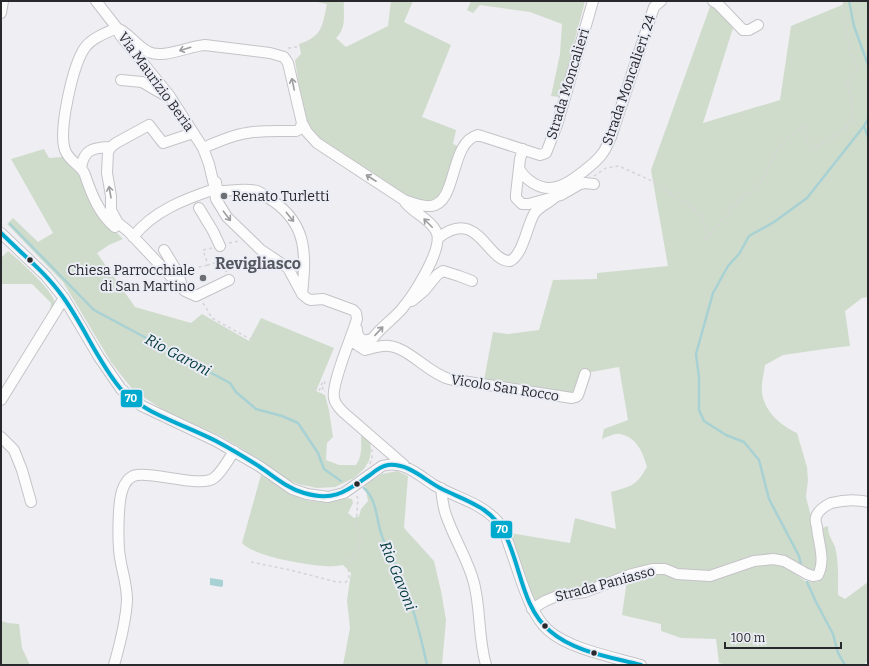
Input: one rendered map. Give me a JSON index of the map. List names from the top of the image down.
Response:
{
  "streets": {
    "street": [
      "Strada Moncalieri, 24",
      "Via Maurizio Beria",
      "Strada Moncalieri",
      "Vicolo San Rocco",
      "Strada Paniasso"
    ]
  },
  "crossings": [
    ["Via Maurizio Beria", "Strada Moncalieri"]
  ],
  "one_way": ["Strada Moncalieri"],
  "districts": ["Revigliasco"],
  "water": ["Rio Garoni", "Rio Gavoni"],
  "places": ["Renato Turletti", "Chiesa Parrocchiale di San Martino"],
  "lines": ["transit line 70"],
  "scale_bar": "100 m"
}
